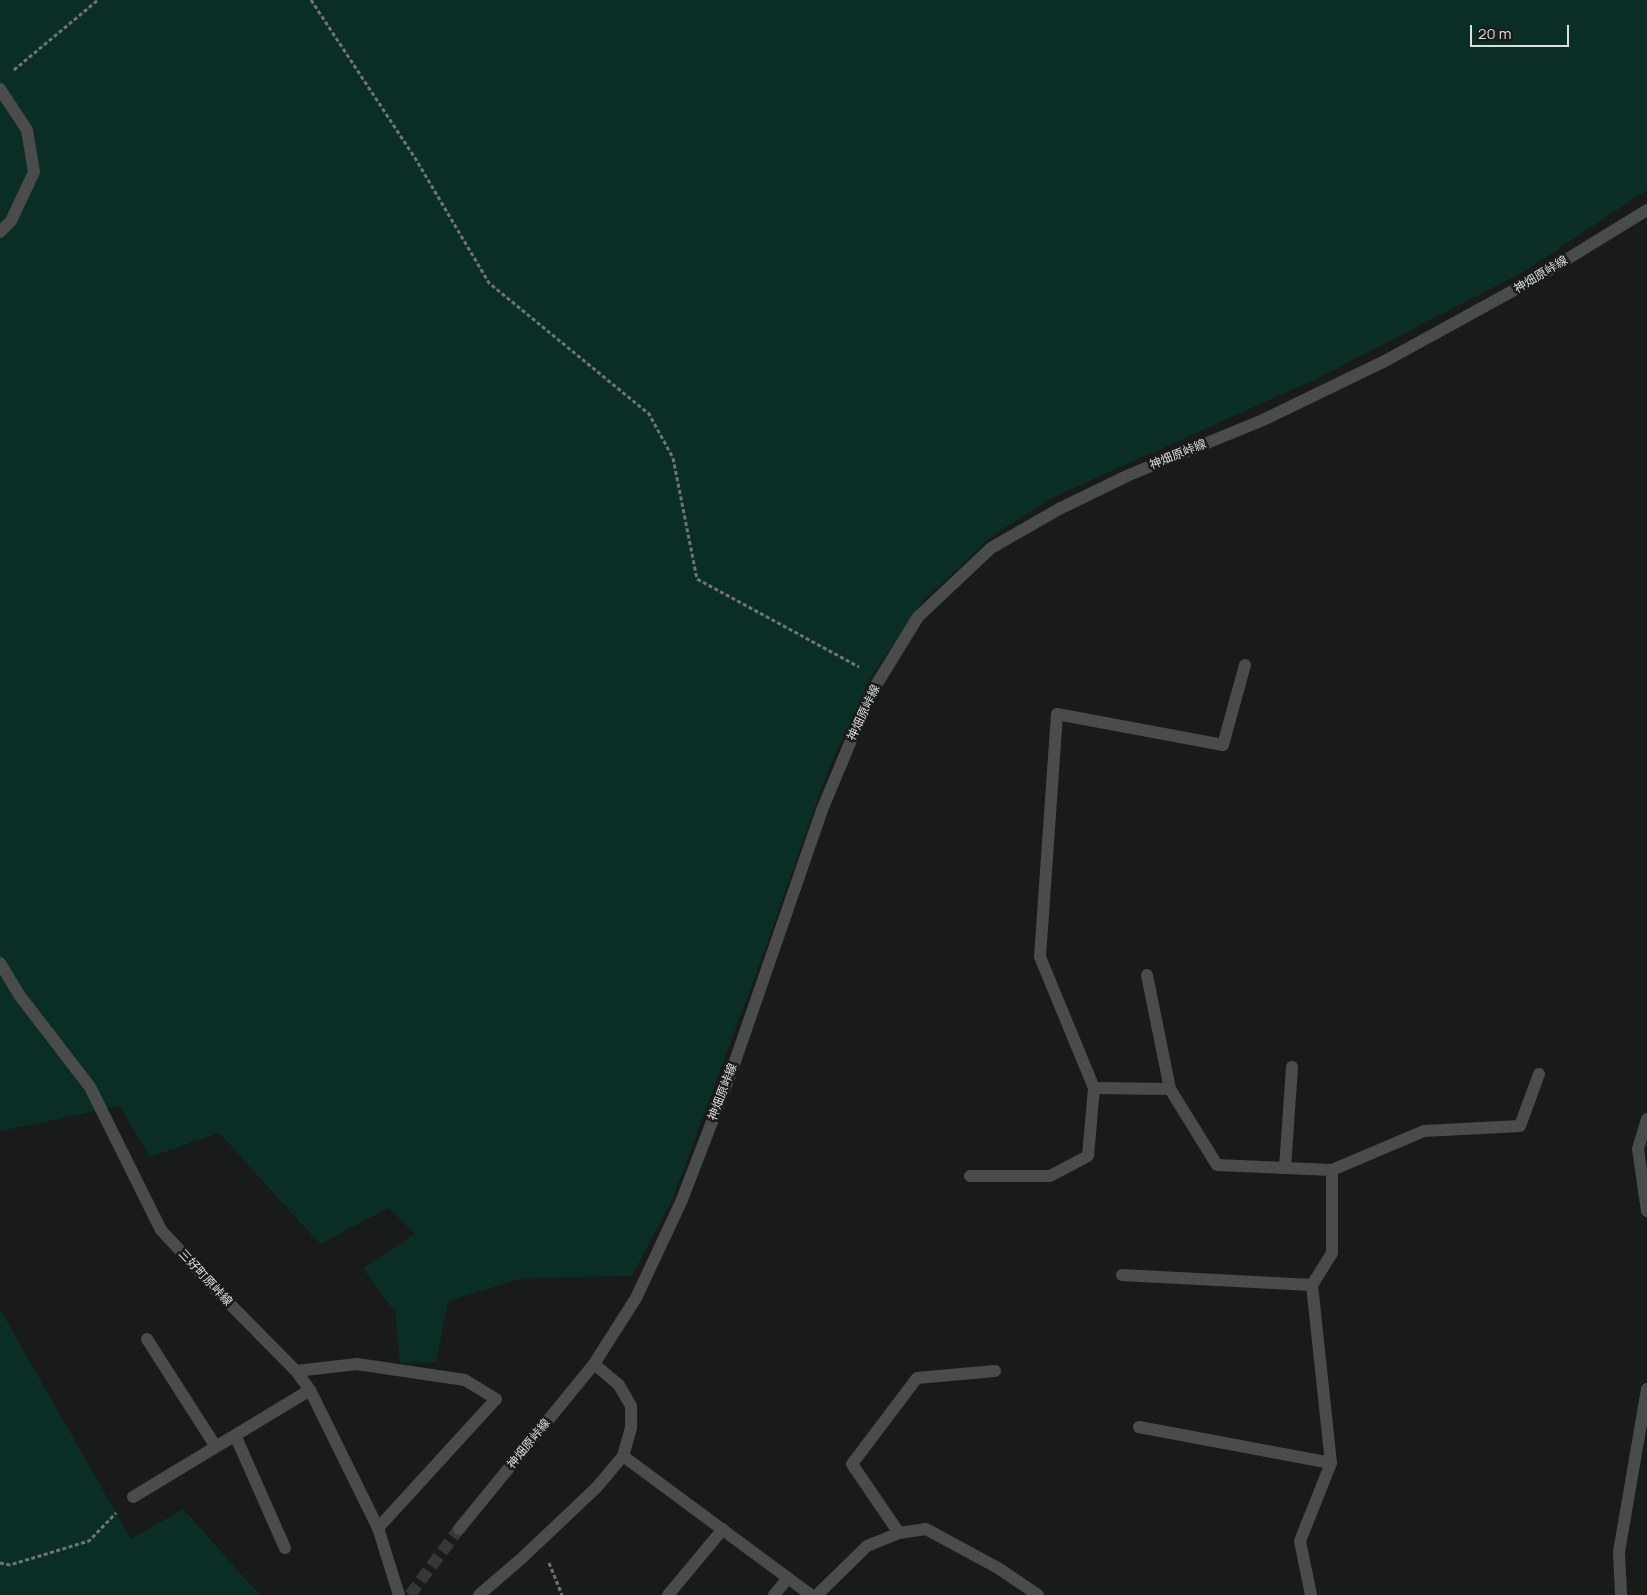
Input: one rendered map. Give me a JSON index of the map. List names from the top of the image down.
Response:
{
  "streets": {
    "street": ["神畑原峠線", "三好町原峠線"]
  },
  "scale_bar": "20 m"
}
